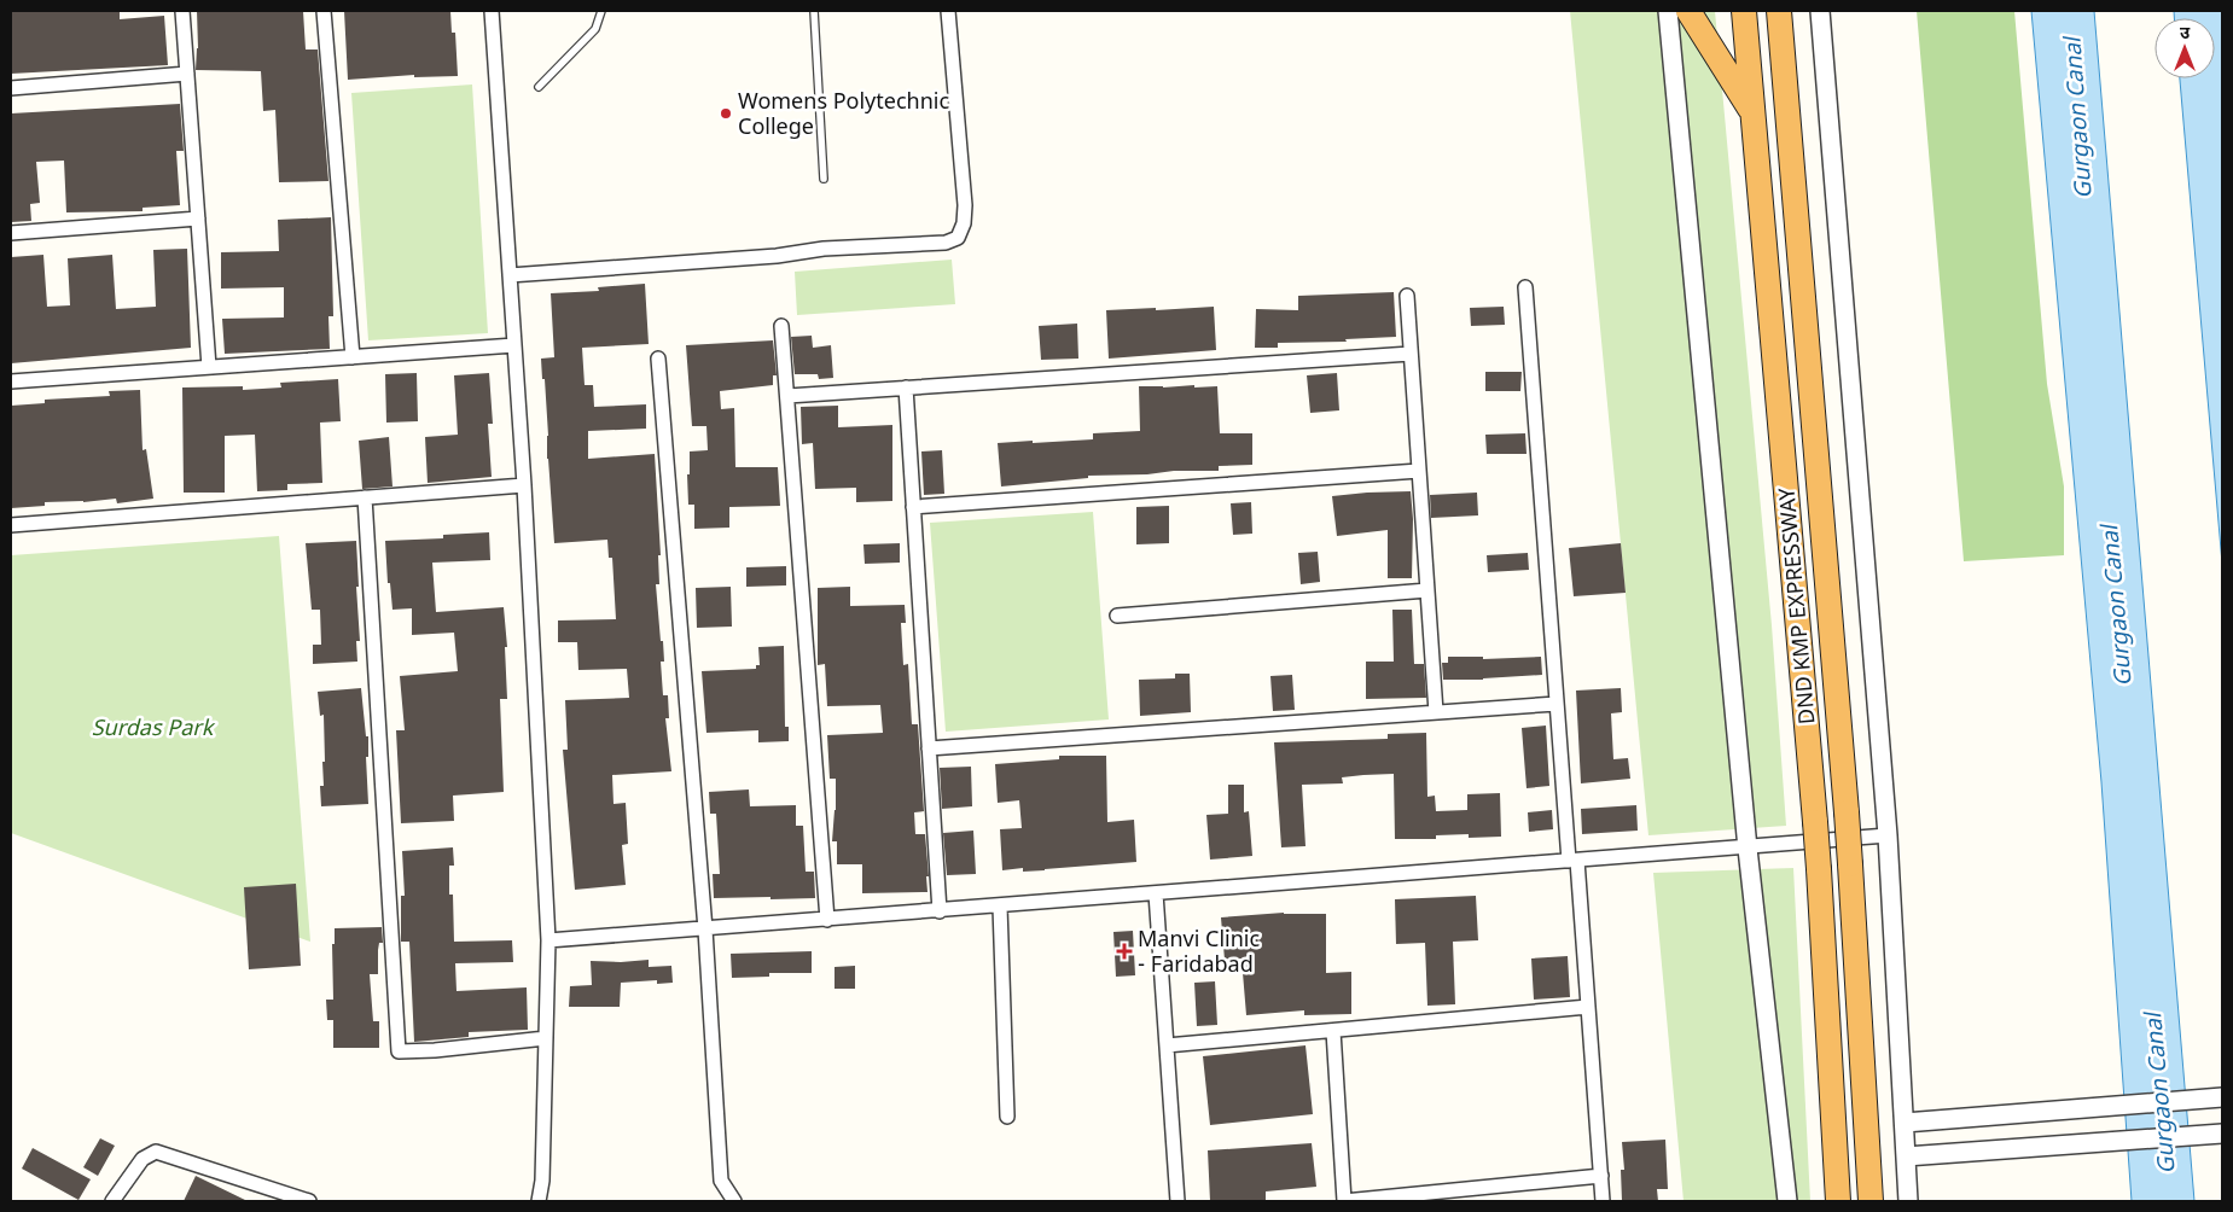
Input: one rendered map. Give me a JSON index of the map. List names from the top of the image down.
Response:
{
  "streets": {
    "highway": ["DND KMP EXPRESSWAY"]
  },
  "water": ["Gurgaon Canal"],
  "parks": ["Surdas Park"],
  "places": {
    "other": ["Womens Polytechnic College"],
    "health": ["Manvi Clinic - Faridabad"]
  },
  "north": "top"
}
